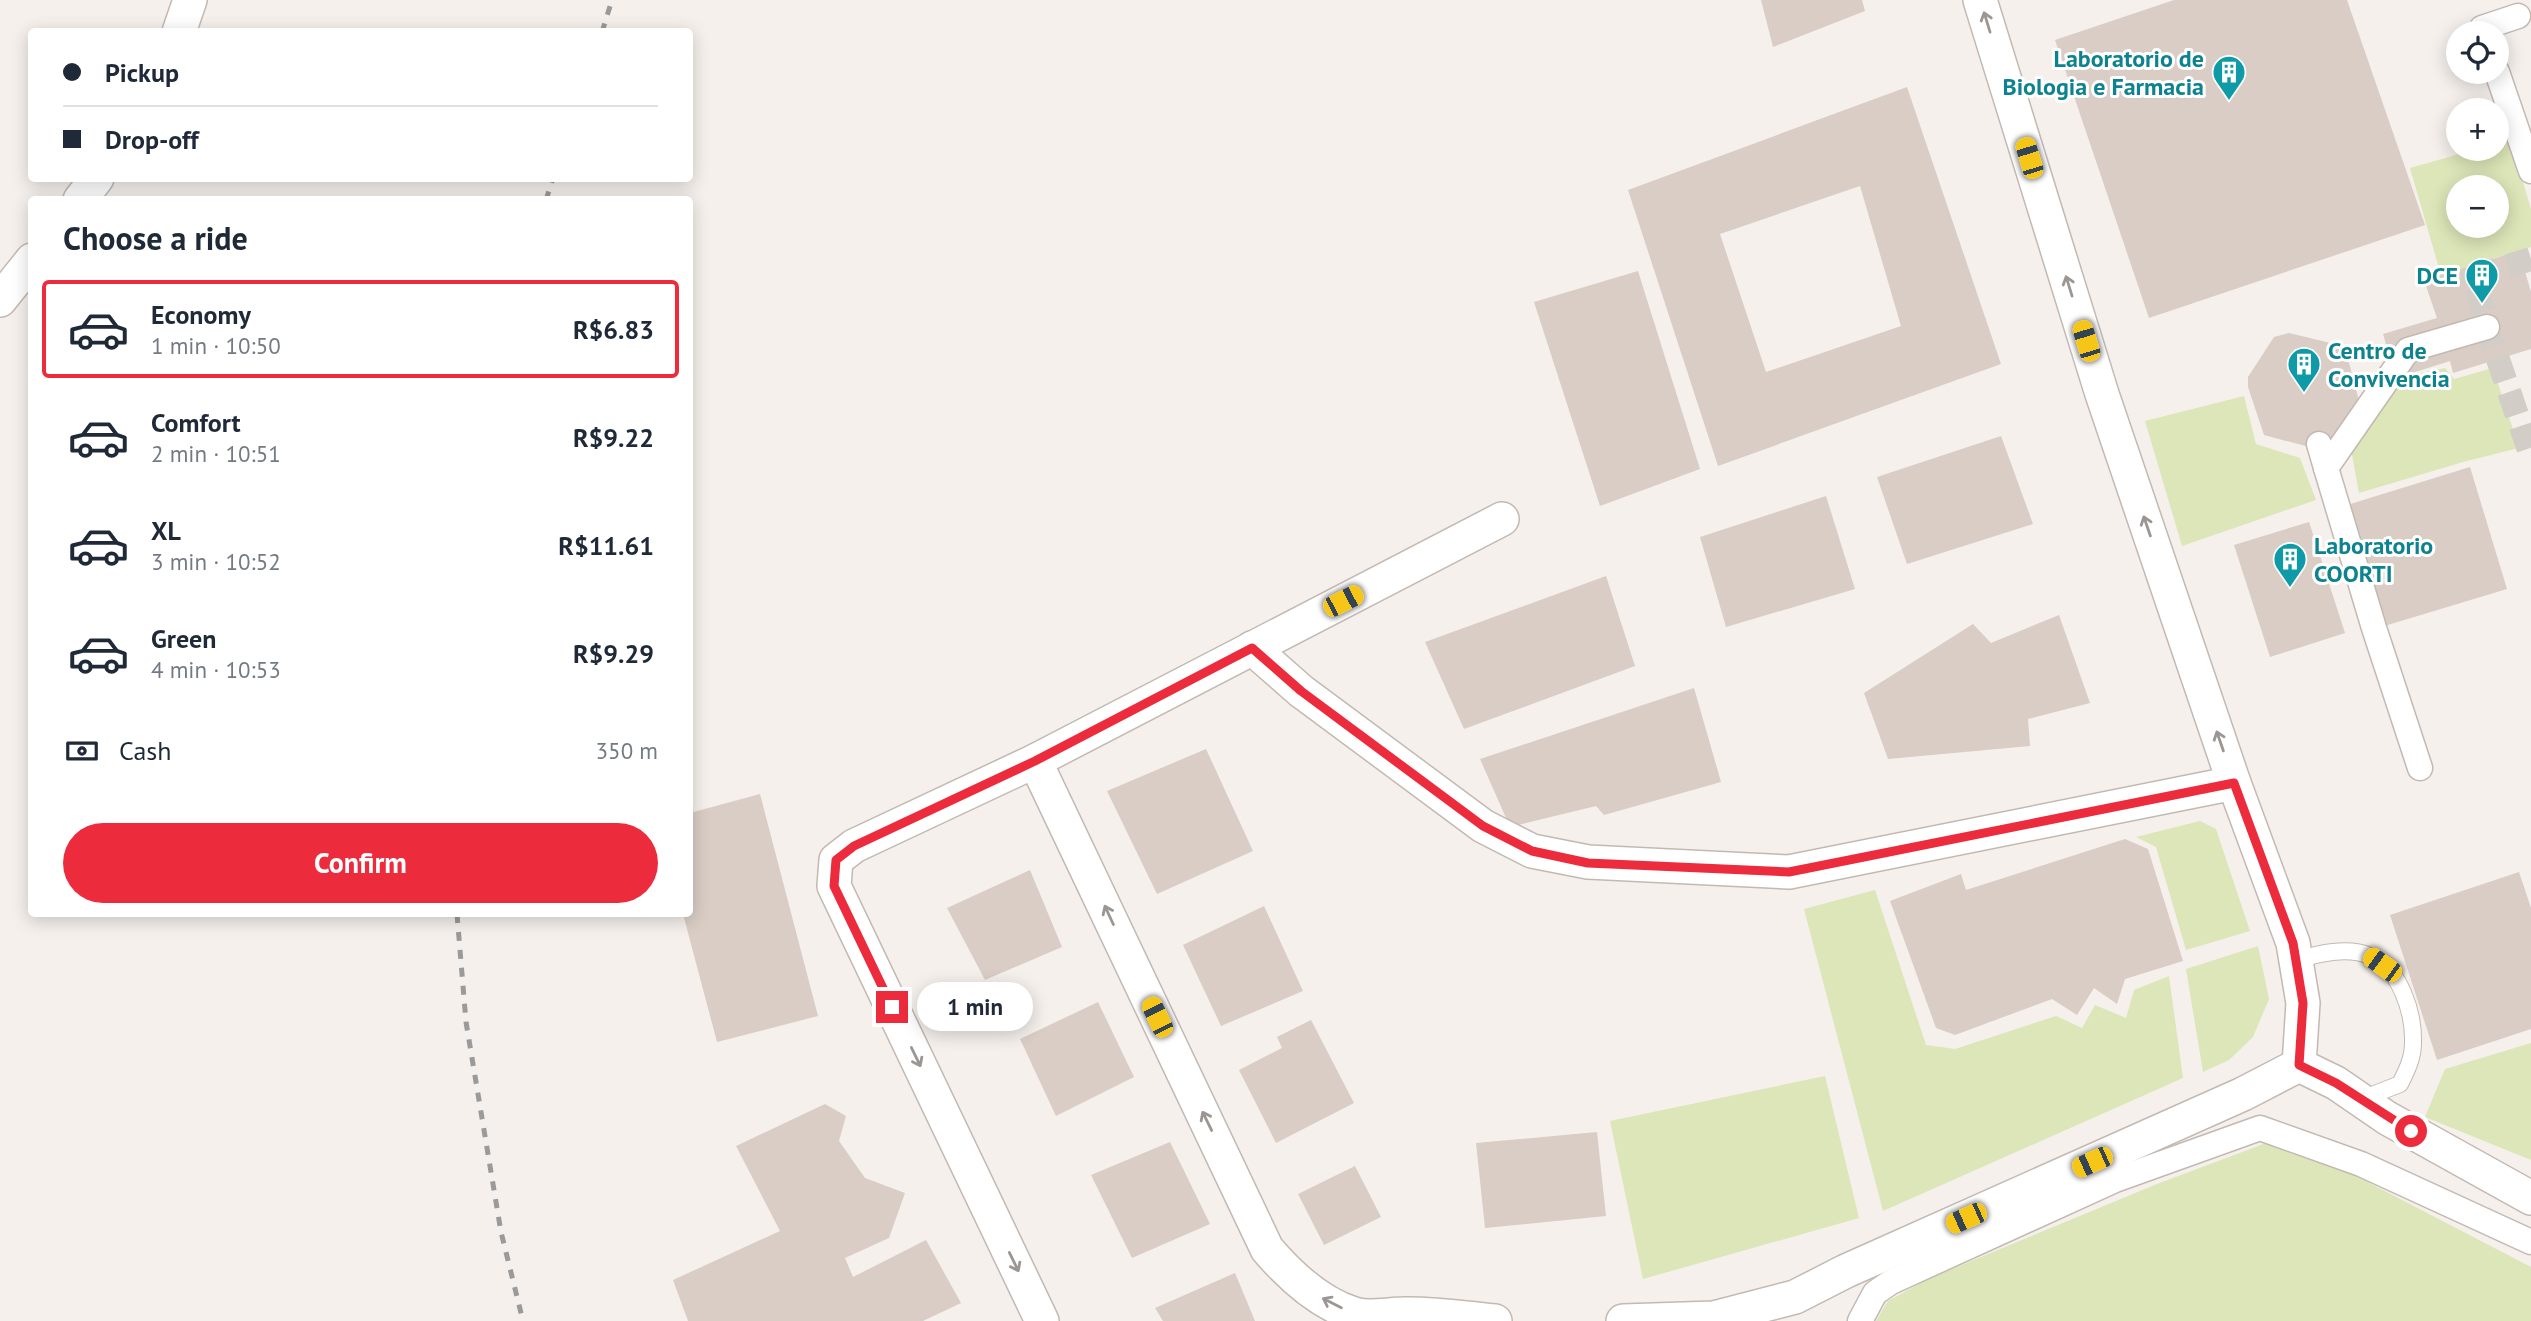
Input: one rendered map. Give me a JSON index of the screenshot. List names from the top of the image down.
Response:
{
  "places": {
    "building": [
      "Laboratorio de Biologia e Farmacia",
      "DCE",
      "Centro de Convivencia",
      "Laboratorio COORTI"
    ]
  },
  "page": {
    "map_buttons": ["+", "−"],
    "banner": ["Pickup", "Drop-off"],
    "heading": "Choose a ride",
    "list": [
      {
        "name": "Economy",
        "note": "1 min · 10:50",
        "value": "R$6.83"
      },
      {
        "name": "Comfort",
        "note": "2 min · 10:51",
        "value": "R$9.22"
      },
      {
        "name": "XL",
        "note": "3 min · 10:52",
        "value": "R$11.61"
      },
      {
        "name": "Green",
        "note": "4 min · 10:53",
        "value": "R$9.29"
      }
    ],
    "pay": ["Cash", "350 m"],
    "buttons": "Confirm",
    "bubble": "1 min"
  }
}
